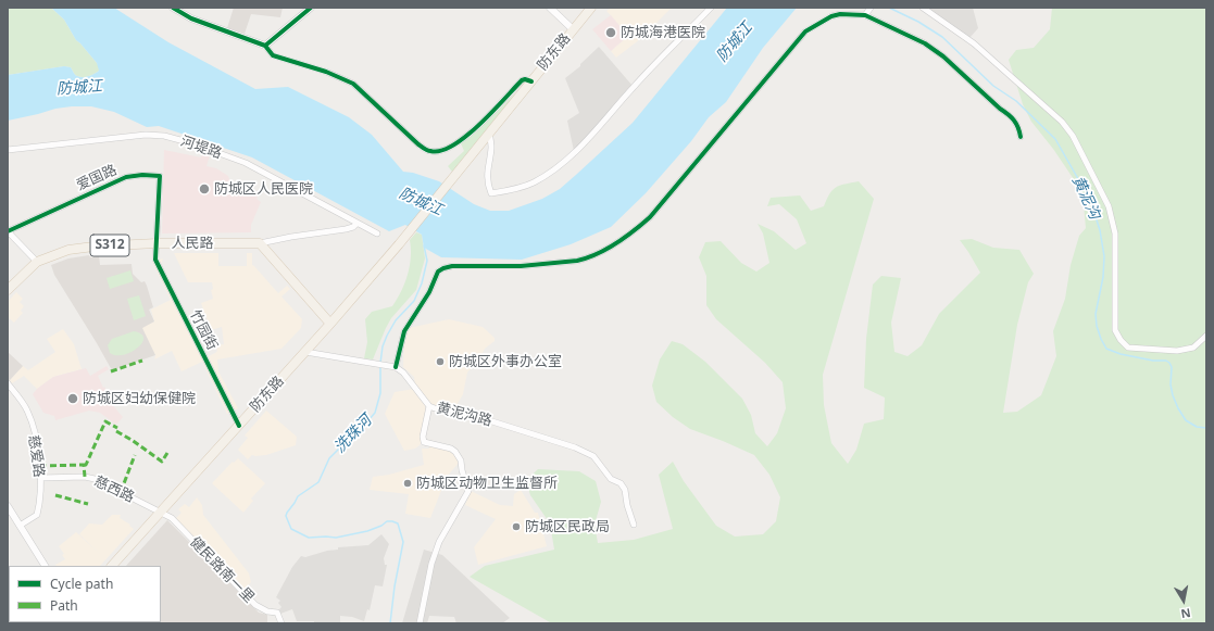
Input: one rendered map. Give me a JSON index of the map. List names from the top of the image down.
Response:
{
  "streets": {
    "main road": ["防东路", "人民路", "S312"],
    "street": [
      "河堤路",
      "爱国路",
      "竹园街",
      "黄泥沟路",
      "慈爱路",
      "慈西路",
      "健民路南一里"
    ]
  },
  "crossings": [
    ["防东路", "竹园街"],
    ["防东路", "慈西路"],
    ["防东路", "健民路南一里"],
    ["河堤路", "人民路"],
    ["爱国路", "人民路"],
    ["爱国路", "竹园街"],
    ["人民路", "竹园街"],
    ["慈爱路", "慈西路"],
    ["慈西路", "健民路南一里"]
  ],
  "water": ["防城江", "黄泥沟", "洗珠河"],
  "places": [
    "防城海港医院",
    "防城区人民医院",
    "防城区外事办公室",
    "防城区妇幼保健院",
    "防城区动物卫生监督所",
    "防城区民政局"
  ],
  "legend": ["Cycle path", "Path"],
  "north": "bottom"
}
